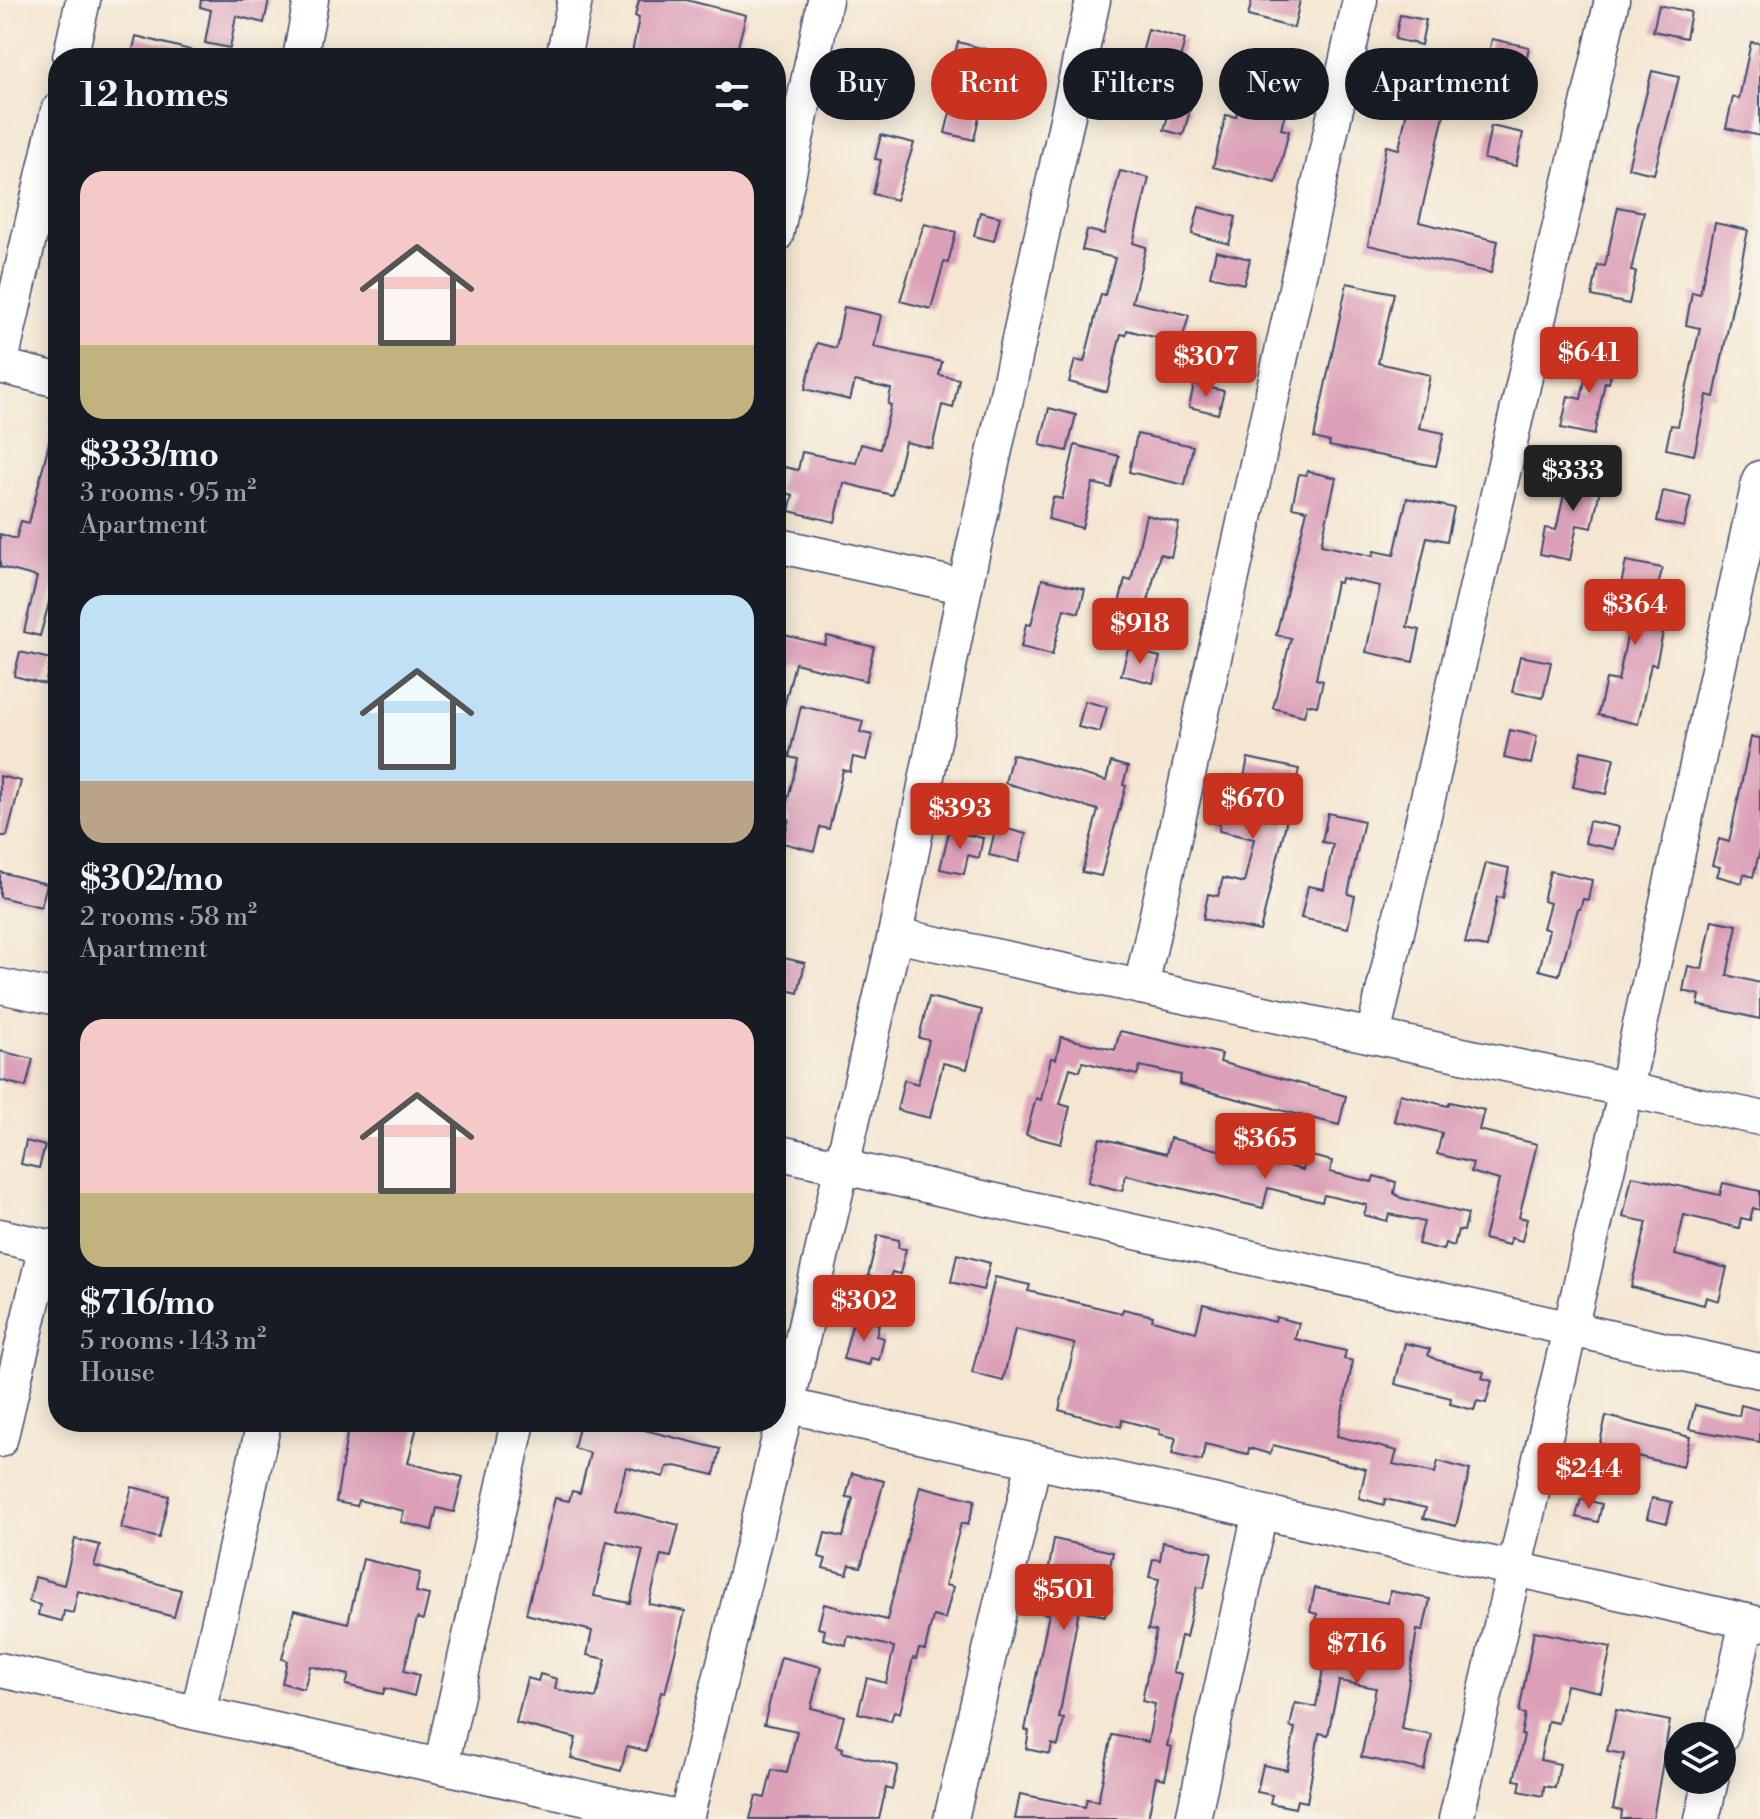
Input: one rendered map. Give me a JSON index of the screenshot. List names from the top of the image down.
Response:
{
  "page": {
    "chip": [
      "Buy",
      "Rent",
      "Filters",
      "New",
      "Apartment"
    ],
    "heading": "12 homes",
    "list": [
      {
        "name": "$333/mo",
        "note": "3 rooms · 95 m² · Apartment"
      },
      {
        "name": "$302/mo",
        "note": "2 rooms · 58 m² · Apartment"
      },
      {
        "name": "$716/mo",
        "note": "5 rooms · 143 m² · House"
      }
    ],
    "price": [
      "$641",
      "$307",
      "$333",
      "$364",
      "$918",
      "$670",
      "$393",
      "$365",
      "$302",
      "$244",
      "$501",
      "$716"
    ]
  }
}
